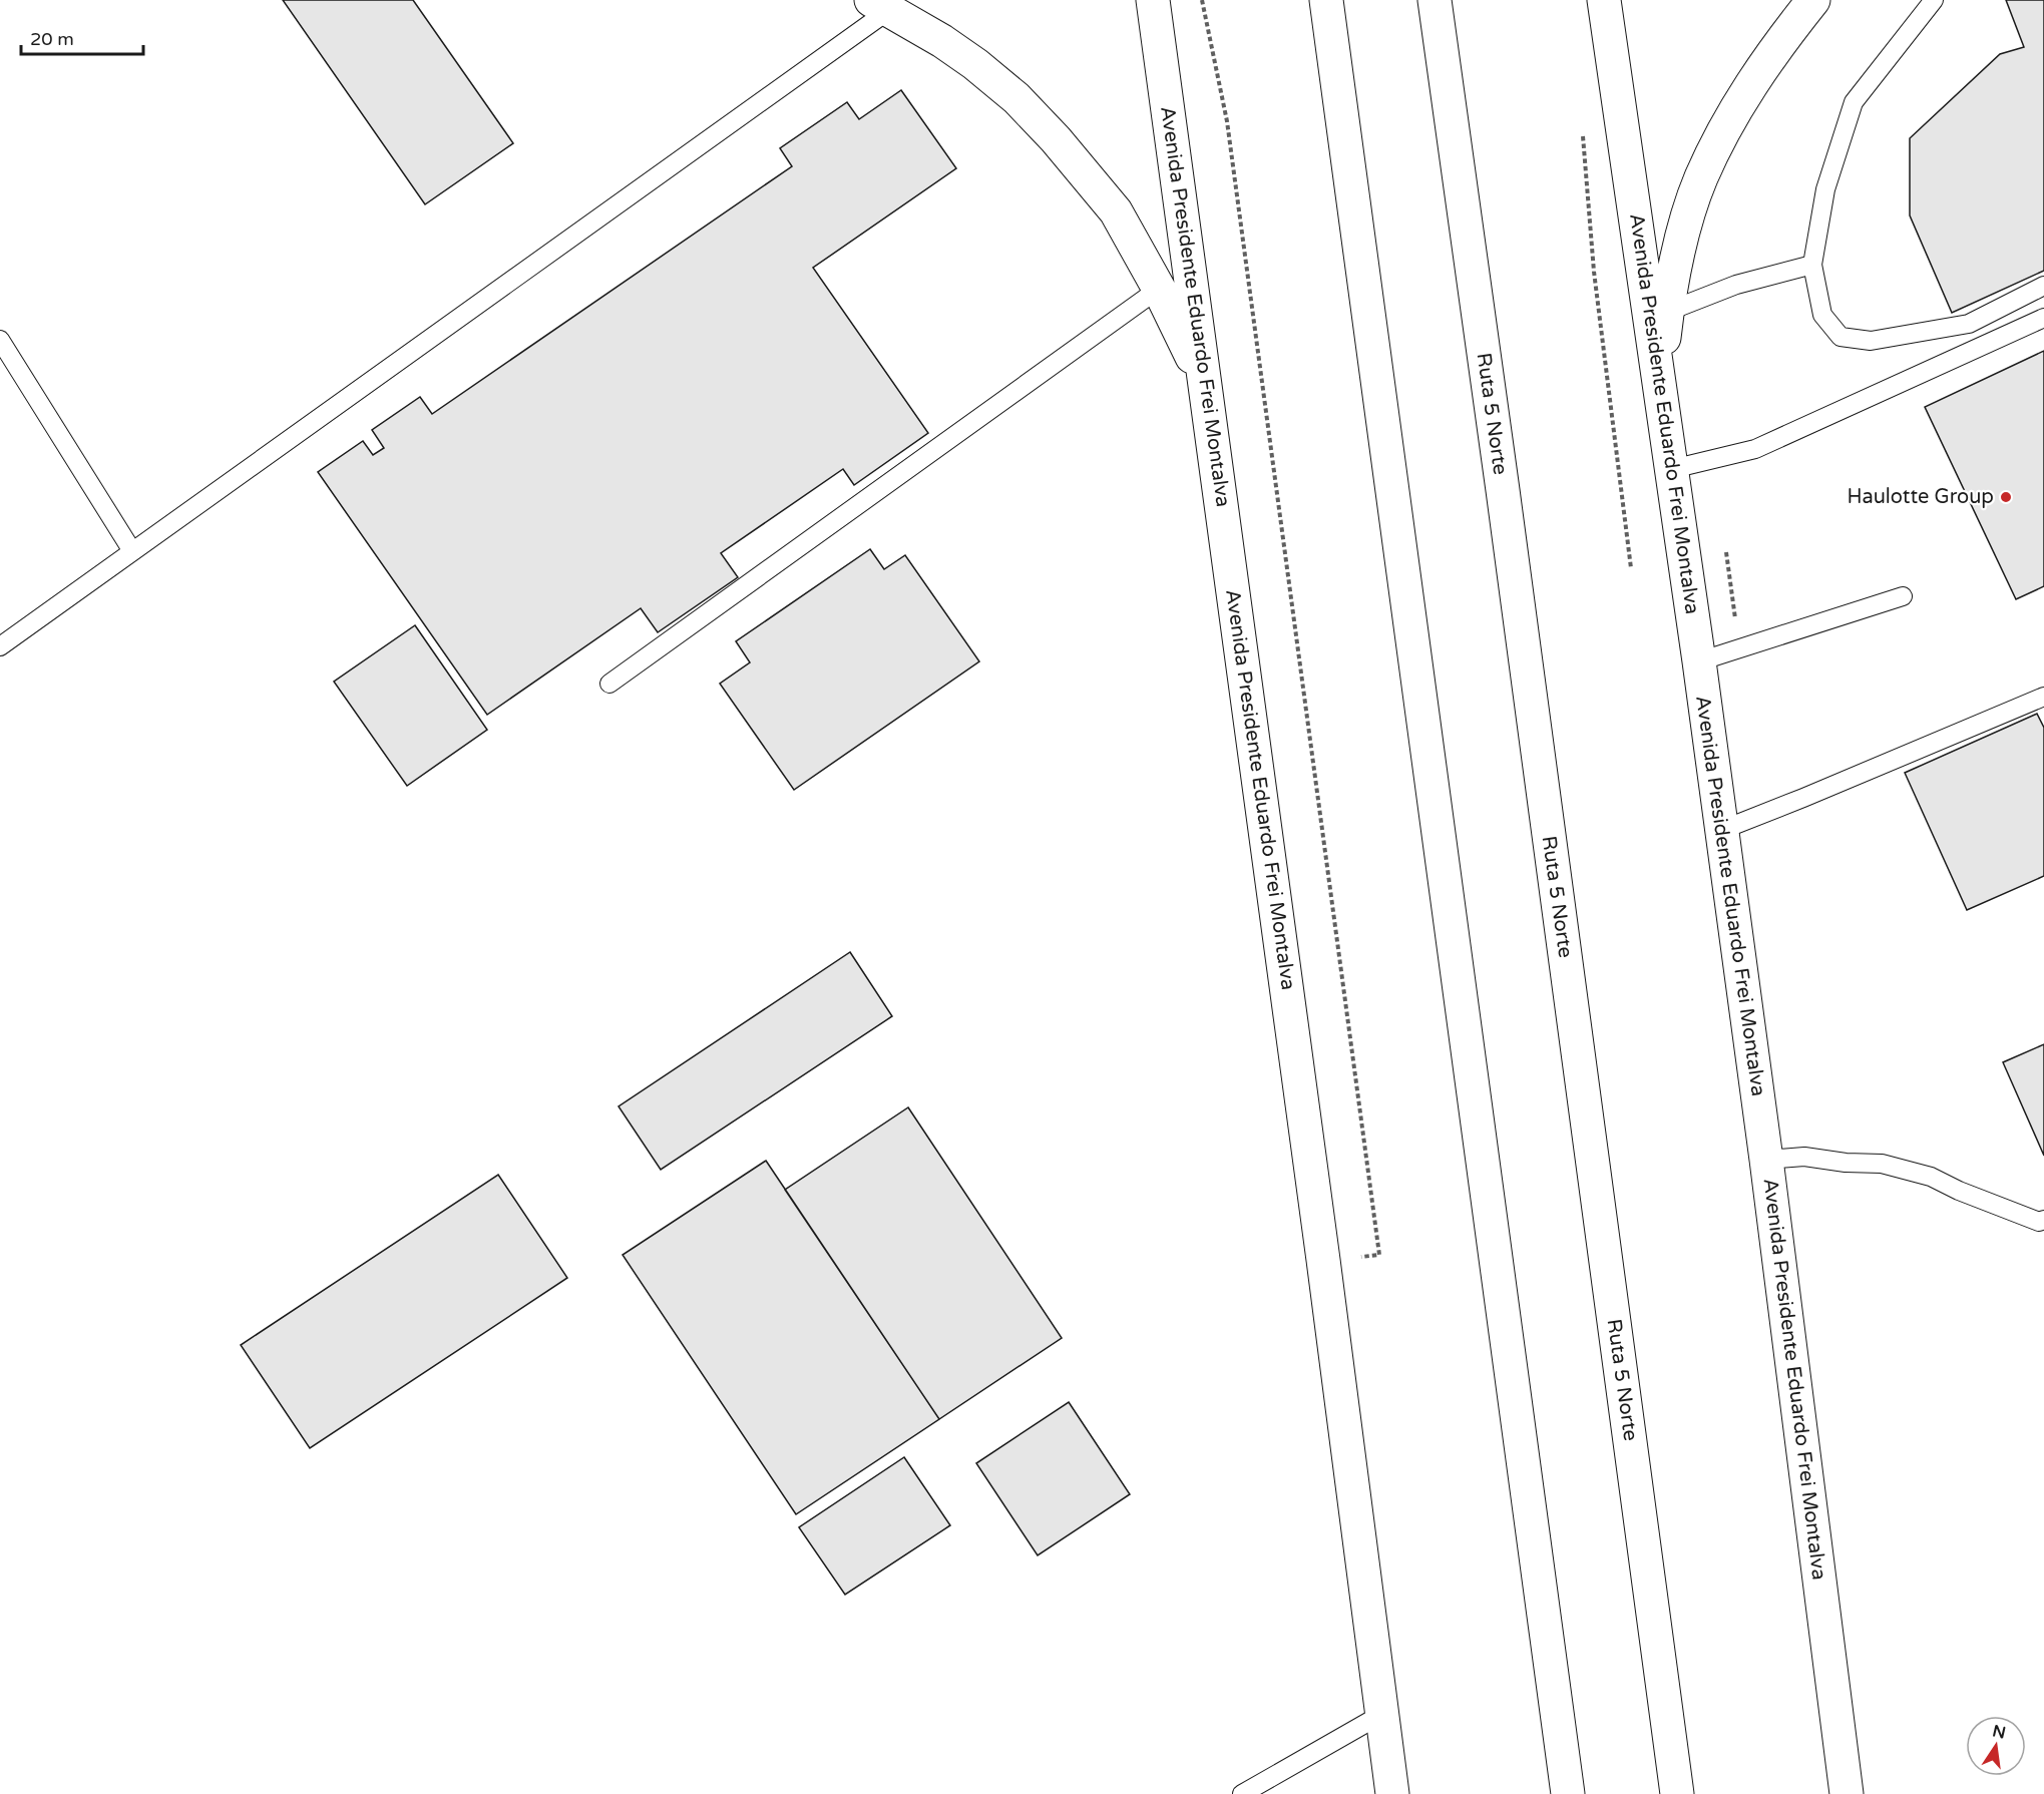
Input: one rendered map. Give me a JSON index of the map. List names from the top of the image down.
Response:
{
  "streets": {
    "main road": ["Avenida Presidente Eduardo Frei Montalva", "Ruta 5 Norte"]
  },
  "places": ["Haulotte Group"],
  "scale_bar": "20 m",
  "north": "top"
}
